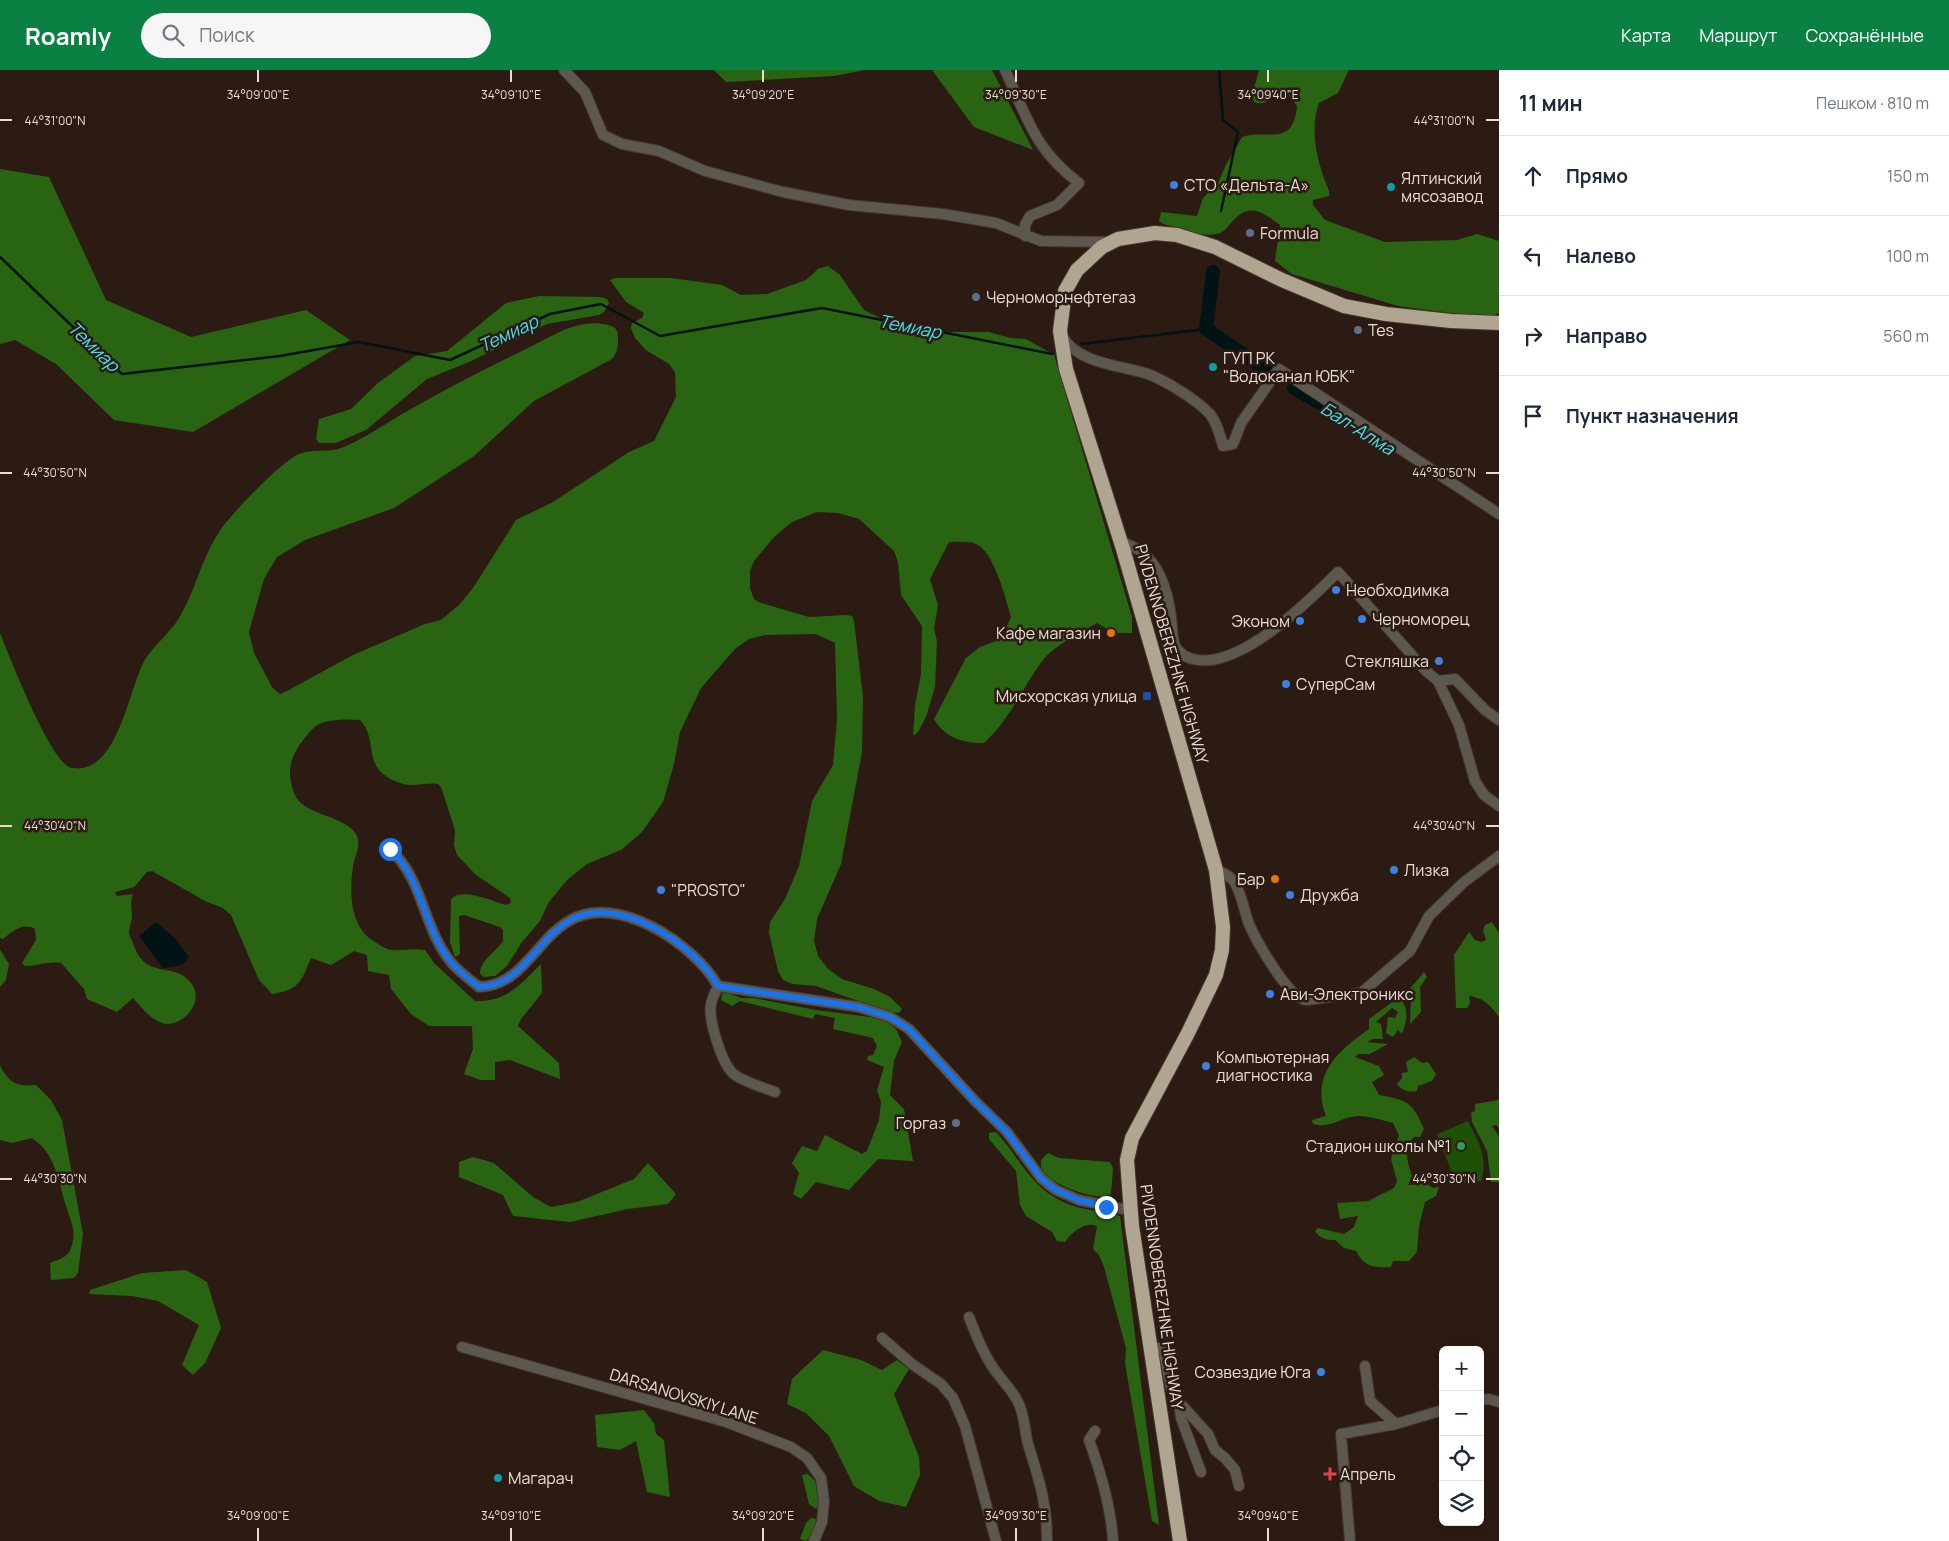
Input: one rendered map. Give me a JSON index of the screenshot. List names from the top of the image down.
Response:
{
  "streets": {
    "highway": ["PIVDENNOBEREZHNE HIGHWAY"],
    "street": ["DARSANOVSKIY LANE"]
  },
  "water": ["Темиар", "Бал-Алма"],
  "places": {
    "other": [
      "СТО «Дельта-А»",
      "Ялтинский мясозавод",
      "Formula",
      "Черноморнефтегаз",
      "Tes",
      "ГУП РК \"Водоканал ЮБК\"",
      "Необходимка",
      "Черноморец",
      "Эконом",
      "Кафе магазин",
      "Стекляшка",
      "СуперСам",
      "Лизка",
      "Бар",
      "\"PROSTO\"",
      "Дружба",
      "Ави-Электроникс",
      "Компьютерная диагностика",
      "Горгаз",
      "Стадион школы №1",
      "Созвездие Юга",
      "Магарач"
    ],
    "transit": ["Мисхорская улица"],
    "health": ["Апрель"]
  },
  "page": {
    "header": "Roamly",
    "search": "Поиск",
    "nav": ["Карта", "Маршрут", "Сохранённые"],
    "heading": ["11 мин", "Пешком · 810 m"],
    "list": [
      ["Прямо", "150 m"],
      ["Налево", "100 m"],
      ["Направо", "560 m"],
      "Пункт назначения"
    ],
    "map_buttons": ["+", "−"]
  },
  "coordinates": [
    "34°09'00\"E",
    "34°09'10\"E",
    "34°09'20\"E",
    "34°09'30\"E",
    "34°09'40\"E",
    "44°31'00\"N",
    "44°30'50\"N",
    "44°30'40\"N",
    "44°30'30\"N"
  ]
}
